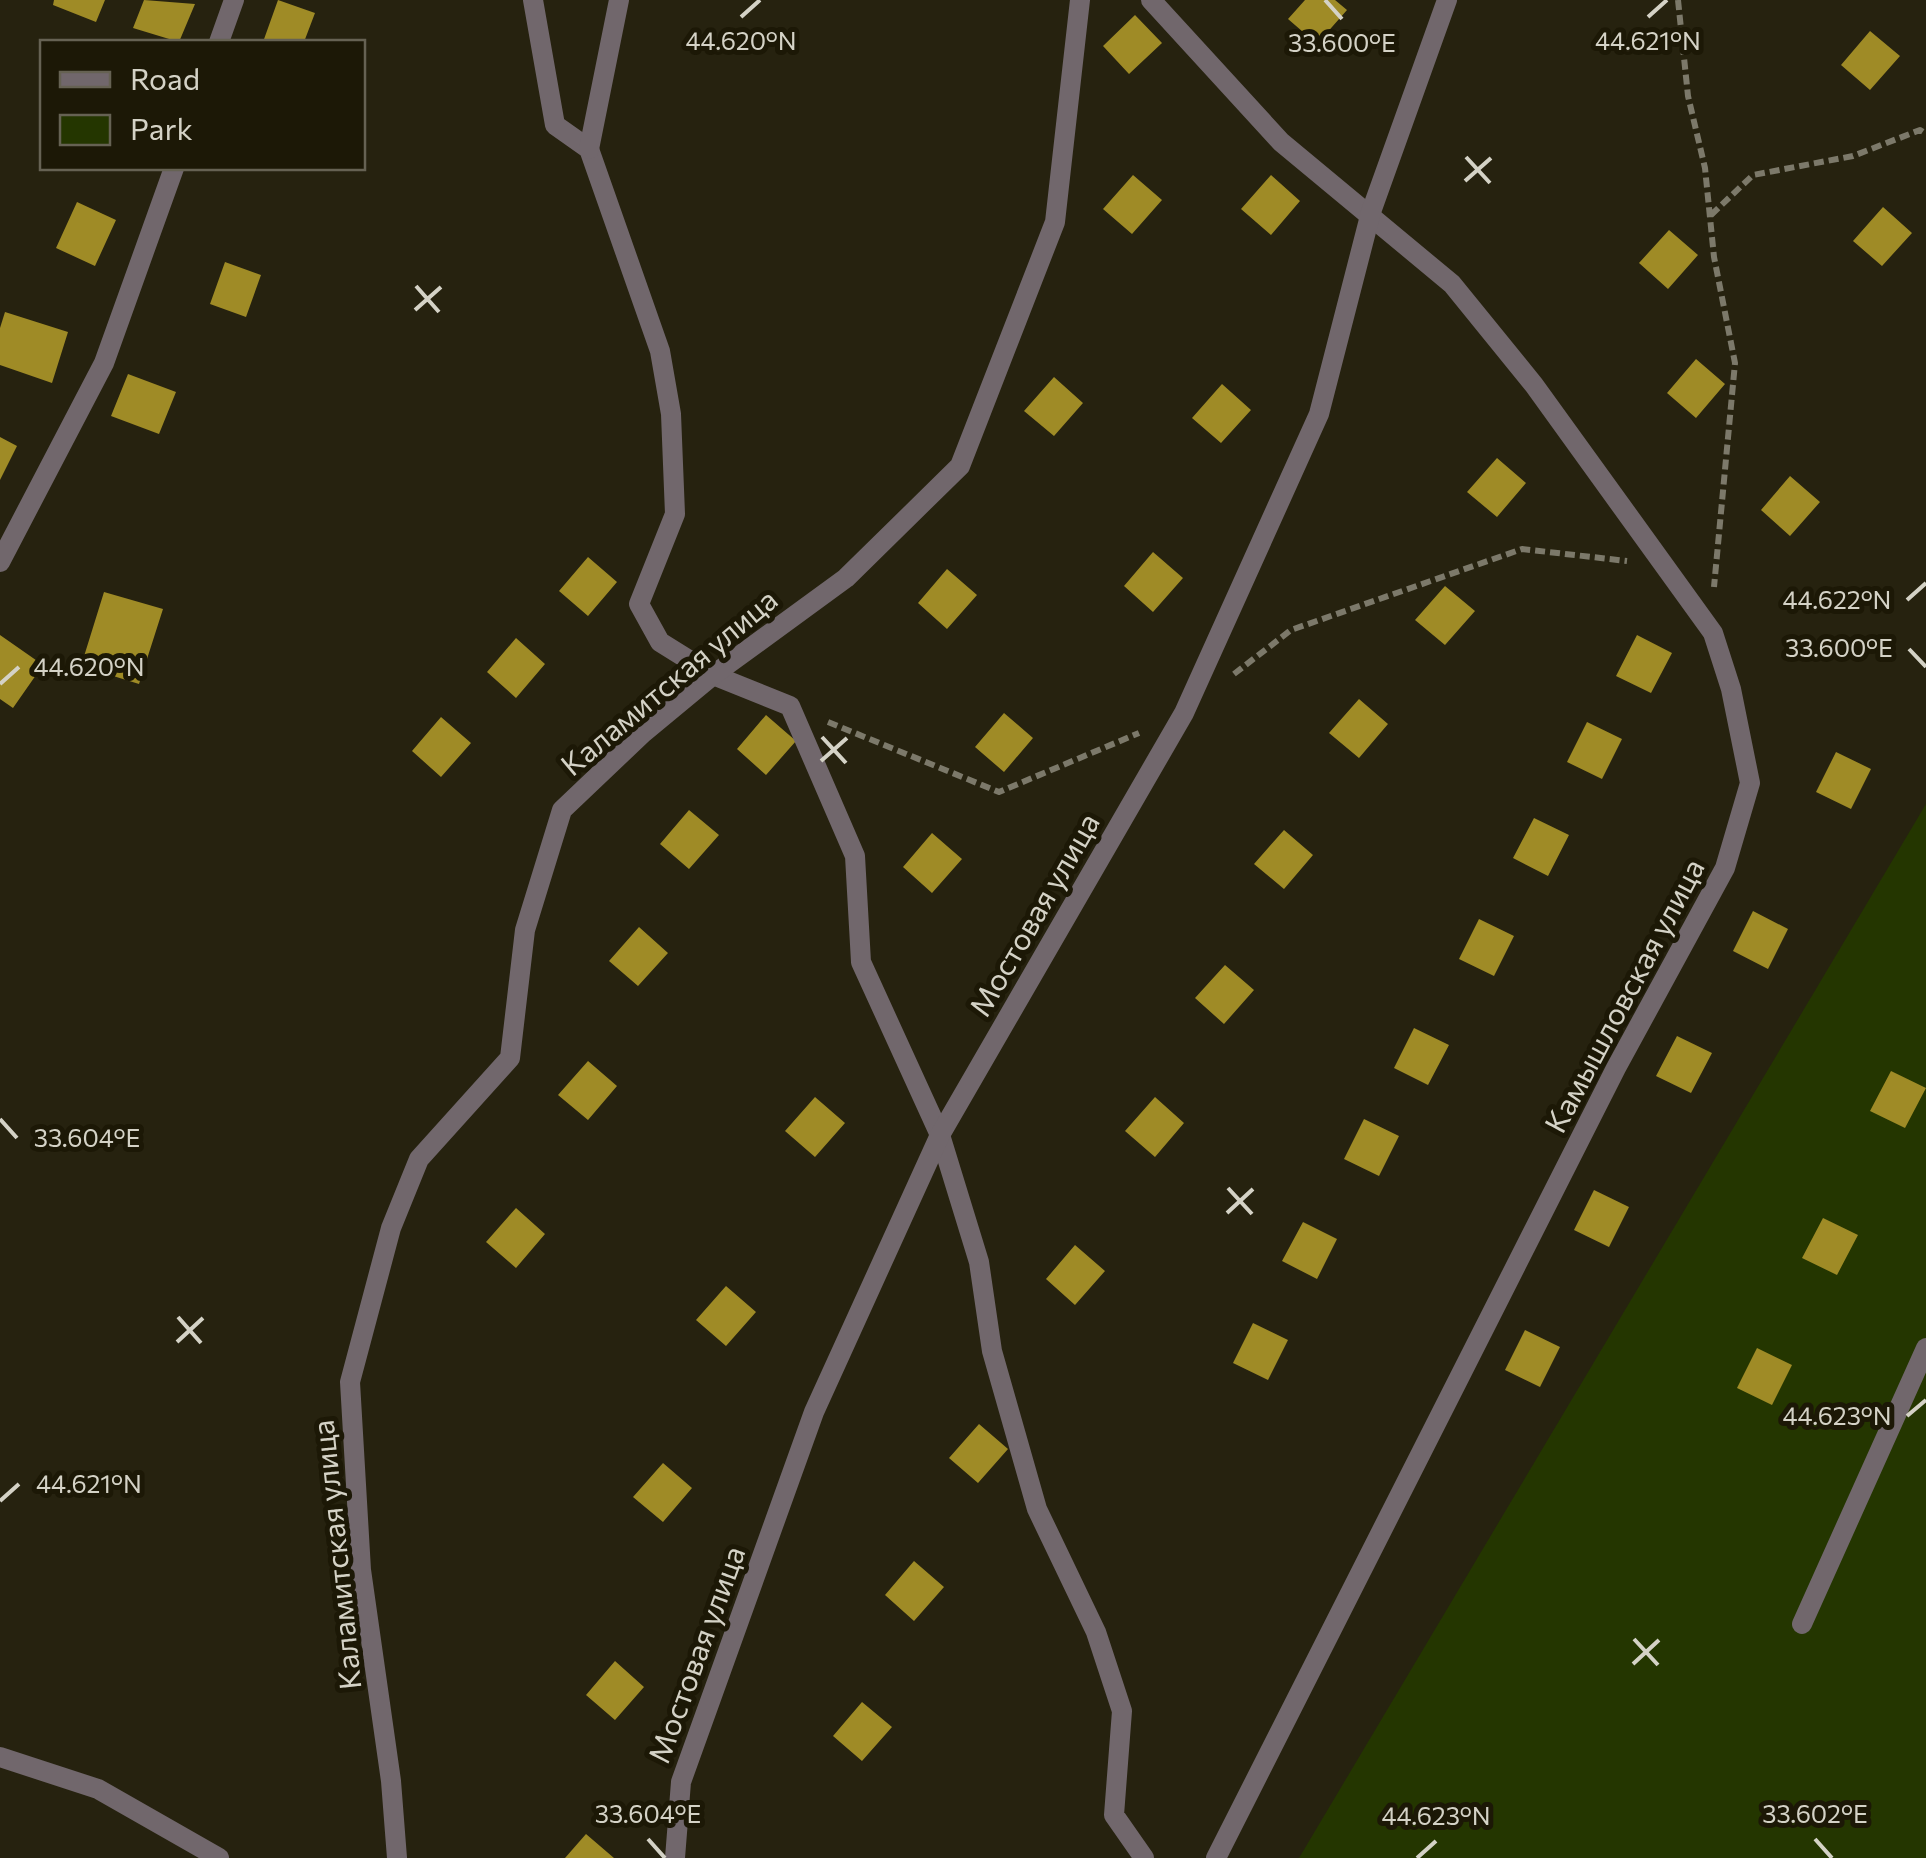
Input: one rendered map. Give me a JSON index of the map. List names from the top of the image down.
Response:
{
  "streets": {
    "street": ["Каламитская улица", "Мостовая улица", "Камышловская улица"]
  },
  "crossings": [
    ["Мостовая улица", "Камышловская улица"]
  ],
  "legend": ["Road", "Park"],
  "coordinates": [
    "44.620°N",
    "44.621°N",
    "33.600°E",
    "44.622°N",
    "33.604°E",
    "44.623°N",
    "33.602°E"
  ]
}
